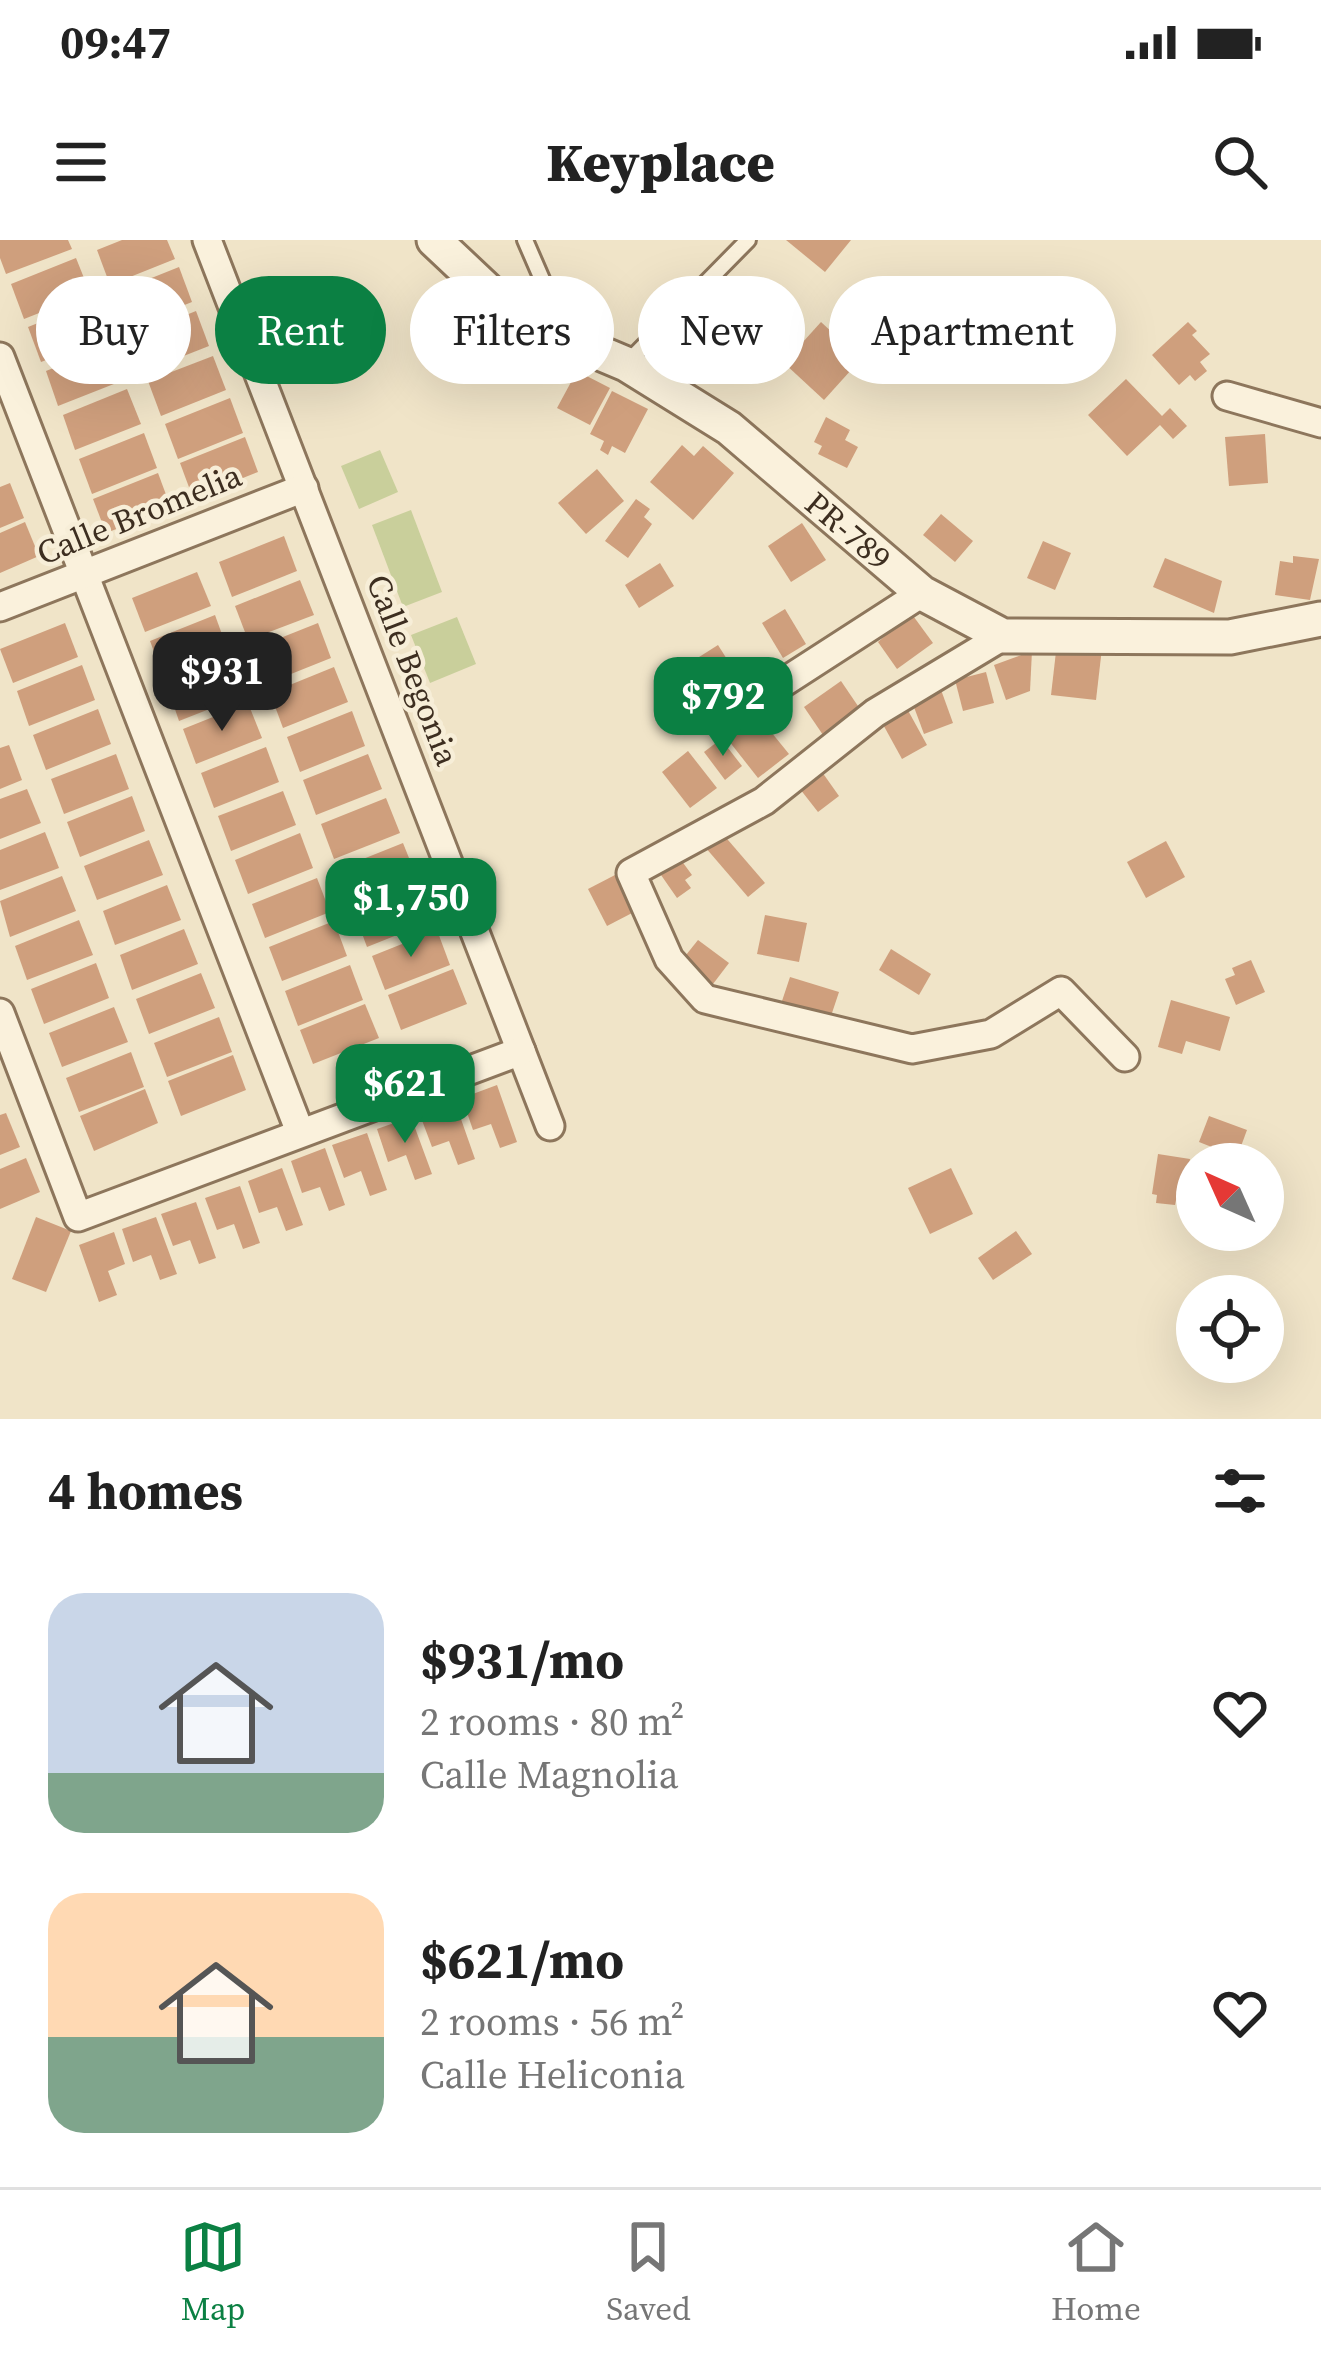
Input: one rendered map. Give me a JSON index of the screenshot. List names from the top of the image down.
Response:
{
  "streets": {
    "street": ["Calle Bromelia", "PR-789", "Calle Begonia"]
  },
  "crossings": [
    ["Calle Bromelia", "Calle Begonia"]
  ],
  "north": "top left",
  "page": {
    "status": "09:47",
    "header": "Keyplace",
    "chip": [
      "Buy",
      "Rent",
      "Filters",
      "New",
      "Apartment"
    ],
    "price": [
      "$931",
      "$792",
      "$1,750",
      "$621"
    ],
    "heading": "4 homes",
    "list": [
      {
        "name": "$931/mo",
        "note": "2 rooms · 80 m² · Calle Magnolia"
      },
      {
        "name": "$621/mo",
        "note": "2 rooms · 56 m² · Calle Heliconia"
      }
    ],
    "tabs": ["Map", "Saved", "Home"]
  }
}
